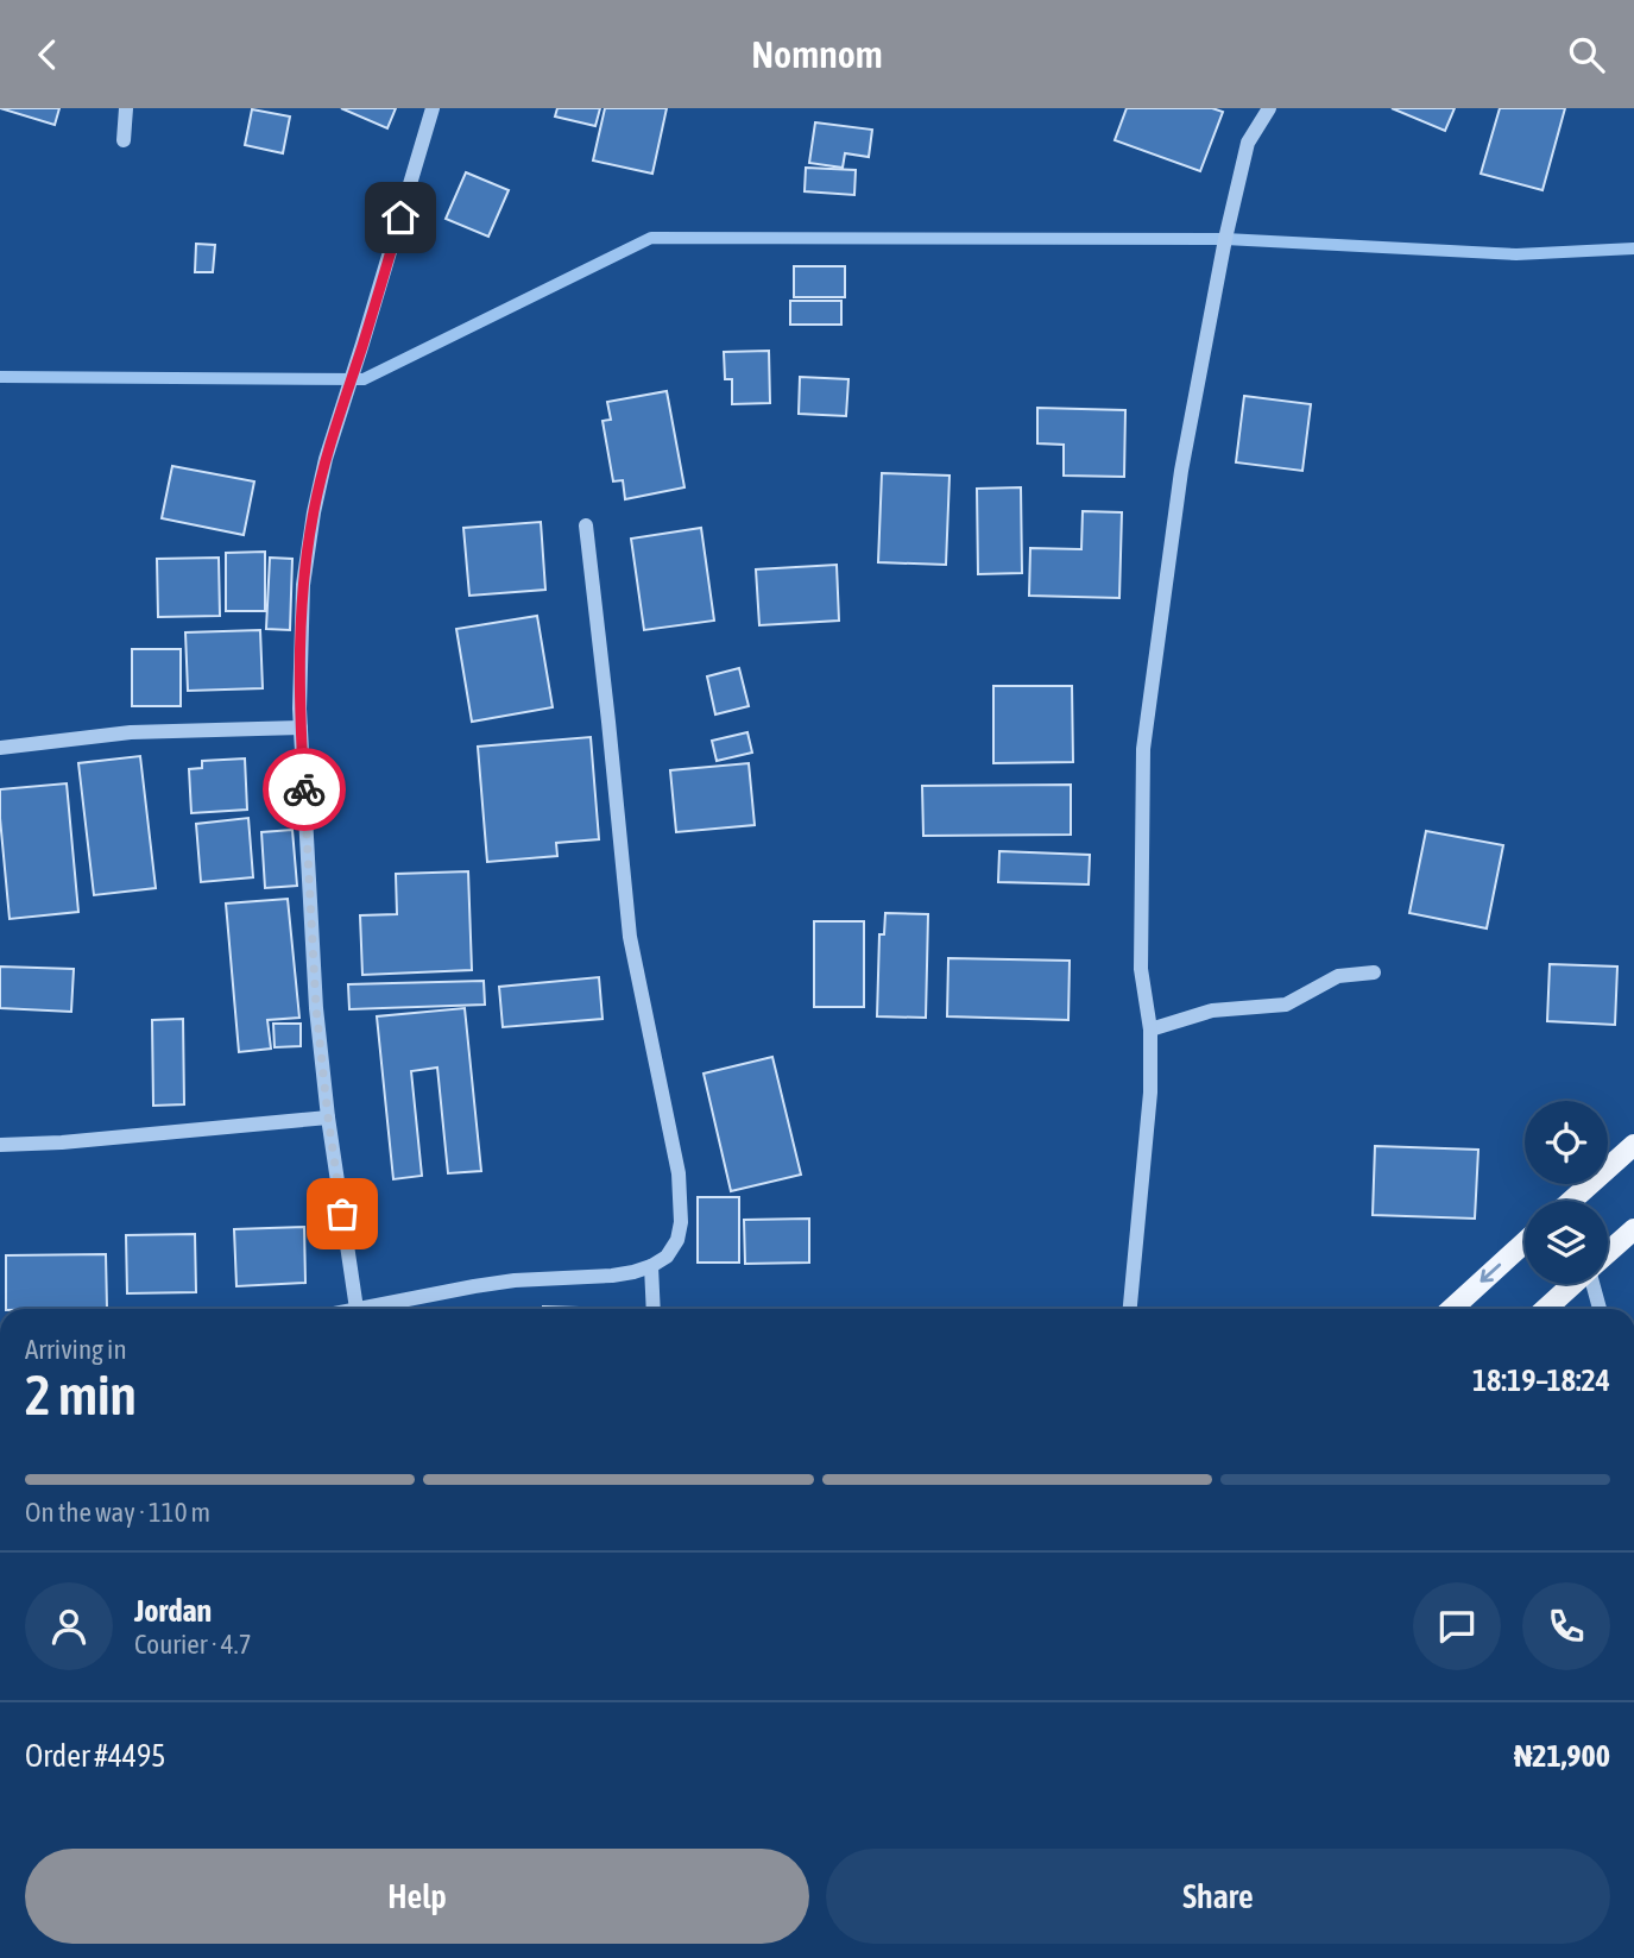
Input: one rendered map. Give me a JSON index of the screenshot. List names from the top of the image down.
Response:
{
  "page": {
    "header": "Nomnom",
    "heading": ["2 min", "Arriving in", "18:19–18:24"],
    "panel": [
      "Jordan",
      "Courier · 4.7",
      "Order #4495",
      "₦21,900"
    ],
    "bar": "On the way · 110 m",
    "buttons": ["Help", "Share"]
  }
}
